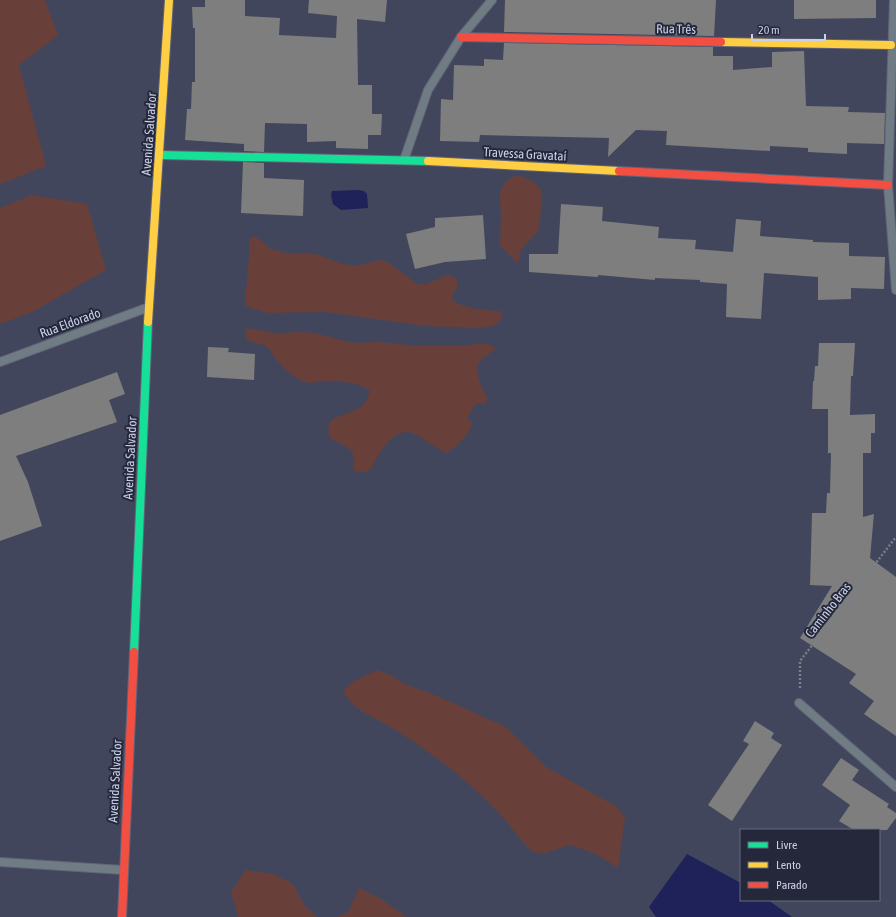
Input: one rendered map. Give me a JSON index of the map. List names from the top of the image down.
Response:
{
  "streets": {
    "street": [
      "Rua Três",
      "Avenida Salvador",
      "Travessa Gravataí",
      "Rua Eldorado"
    ],
    "path": ["Caminho Bras"]
  },
  "crossings": [
    ["Avenida Salvador", "Travessa Gravataí"],
    ["Avenida Salvador", "Rua Eldorado"]
  ],
  "legend": ["Livre", "Lento", "Parado"],
  "scale_bar": "20 m"
}
